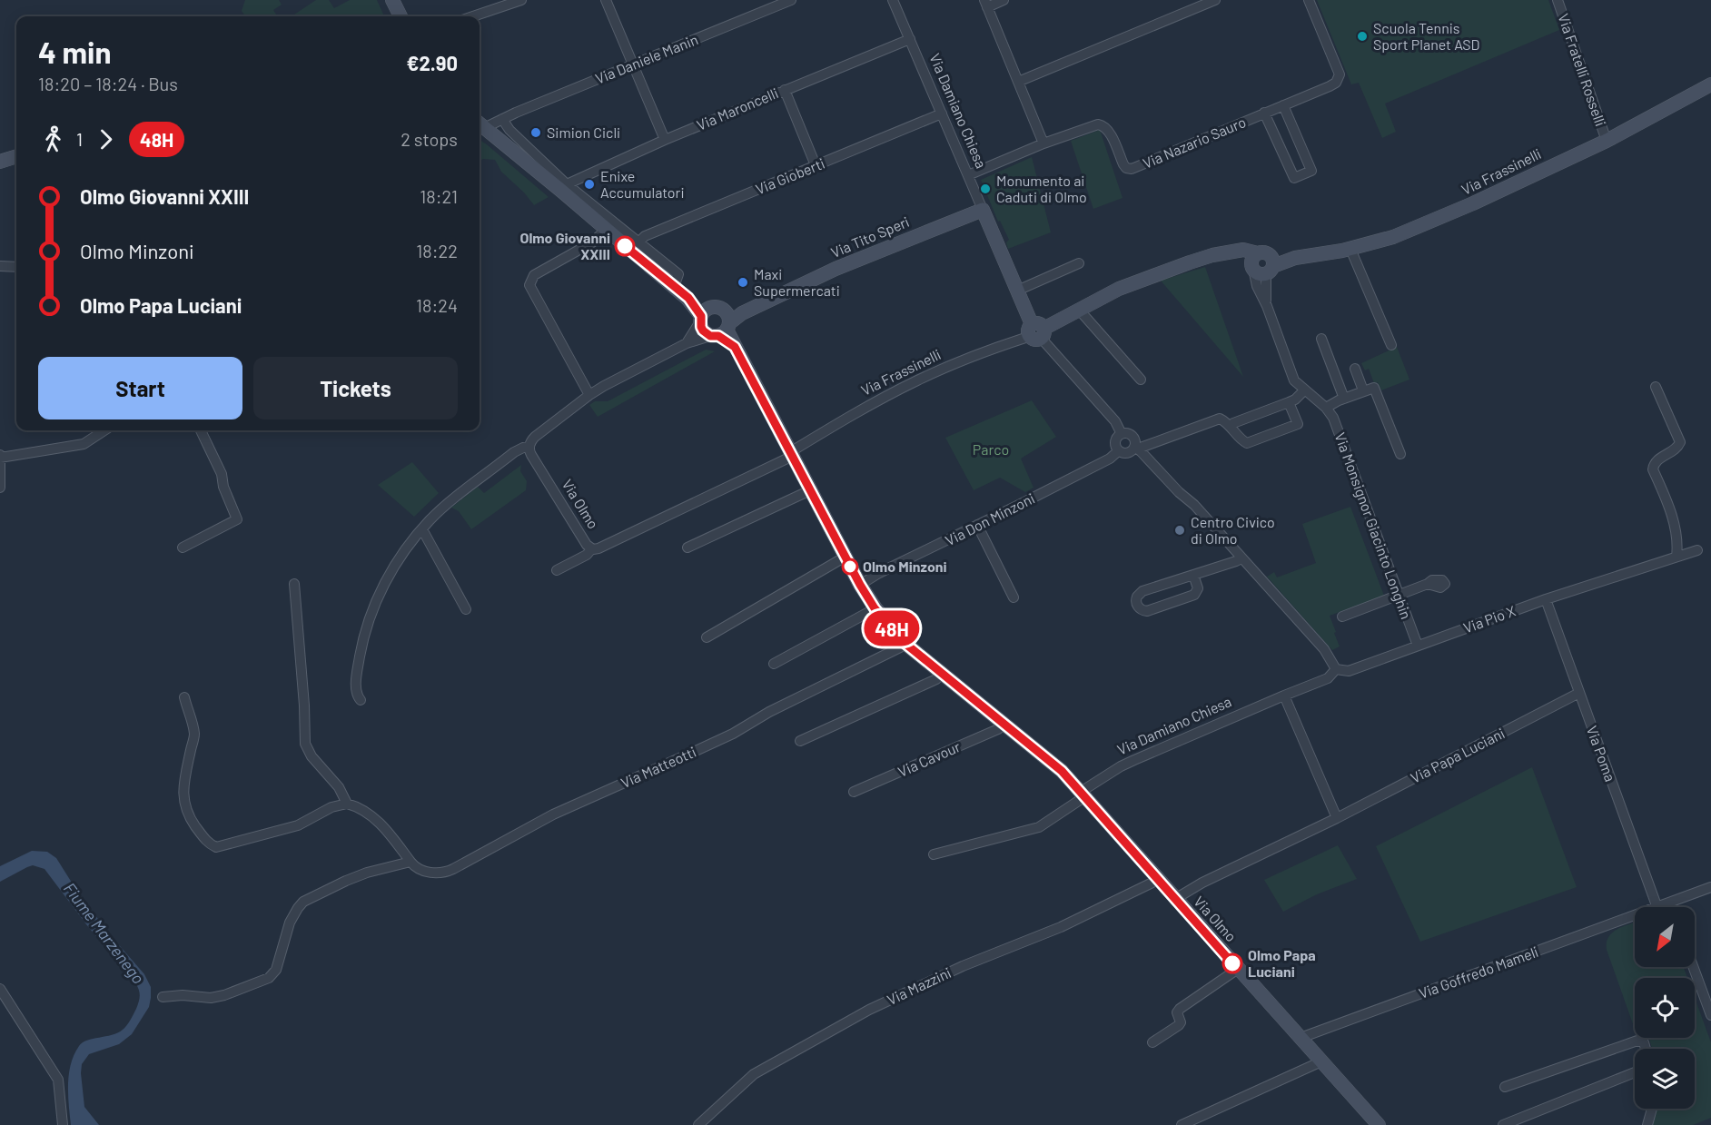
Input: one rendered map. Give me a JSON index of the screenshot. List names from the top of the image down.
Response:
{
  "streets": {
    "street": [
      "Via Daniele Manin",
      "Via Fratelli Rosselli",
      "Via Maroncelli",
      "Via Damiano Chiesa",
      "Via Nazario Sauro",
      "Via Frassinelli",
      "Via Gioberti",
      "Via Tito Speri",
      "Via Olmo",
      "Via Don Minzoni",
      "Via Monsignor Giacinto Longhin",
      "Via Pio X",
      "Via Poma",
      "Via Papa Luciani",
      "Via Cavour",
      "Via Matteotti",
      "Via Goffredo Mameli",
      "Via Mazzini"
    ]
  },
  "crossings": [
    ["Via Fratelli Rosselli", "Via Frassinelli"],
    ["Via Maroncelli", "Via Damiano Chiesa"],
    ["Via Damiano Chiesa", "Via Frassinelli"],
    ["Via Damiano Chiesa", "Via Gioberti"],
    ["Via Damiano Chiesa", "Via Tito Speri"],
    ["Via Damiano Chiesa", "Via Olmo"],
    ["Via Damiano Chiesa", "Via Don Minzoni"],
    ["Via Damiano Chiesa", "Via Pio X"],
    ["Via Frassinelli", "Via Olmo"],
    ["Via Frassinelli", "Via Monsignor Giacinto Longhin"],
    ["Via Tito Speri", "Via Olmo"],
    ["Via Olmo", "Via Don Minzoni"],
    ["Via Olmo", "Via Papa Luciani"],
    ["Via Olmo", "Via Cavour"],
    ["Via Olmo", "Via Matteotti"],
    ["Via Olmo", "Via Goffredo Mameli"],
    ["Via Olmo", "Via Mazzini"],
    ["Via Monsignor Giacinto Longhin", "Via Pio X"],
    ["Via Pio X", "Via Poma"],
    ["Via Poma", "Via Papa Luciani"]
  ],
  "water": ["Fiume Marzenego"],
  "parks": ["Parco"],
  "places": [
    "Scuola Tennis Sport Planet ASD",
    "Simion Cicli",
    "Enixe Accumulatori",
    "Monumento ai Caduti di Olmo",
    "Olmo Giovanni XXIII",
    "Maxi Supermercati",
    "Centro Civico di Olmo",
    "Olmo Minzoni",
    "Olmo Papa Luciani"
  ],
  "lines": ["bus line 48H"],
  "north": "bottom left",
  "page": {
    "on_map": "48H",
    "heading": ["4 min", "18:20 – 18:24 · Bus", "€2.90"],
    "legs": ["1", "48H", "2 stops"],
    "list": [
      {
        "name": "Olmo Giovanni XXIII",
        "value": "18:21"
      },
      {
        "name": "Olmo Minzoni",
        "value": "18:22"
      },
      {
        "name": "Olmo Papa Luciani",
        "value": "18:24"
      }
    ],
    "buttons": ["Start", "Tickets"]
  }
}
